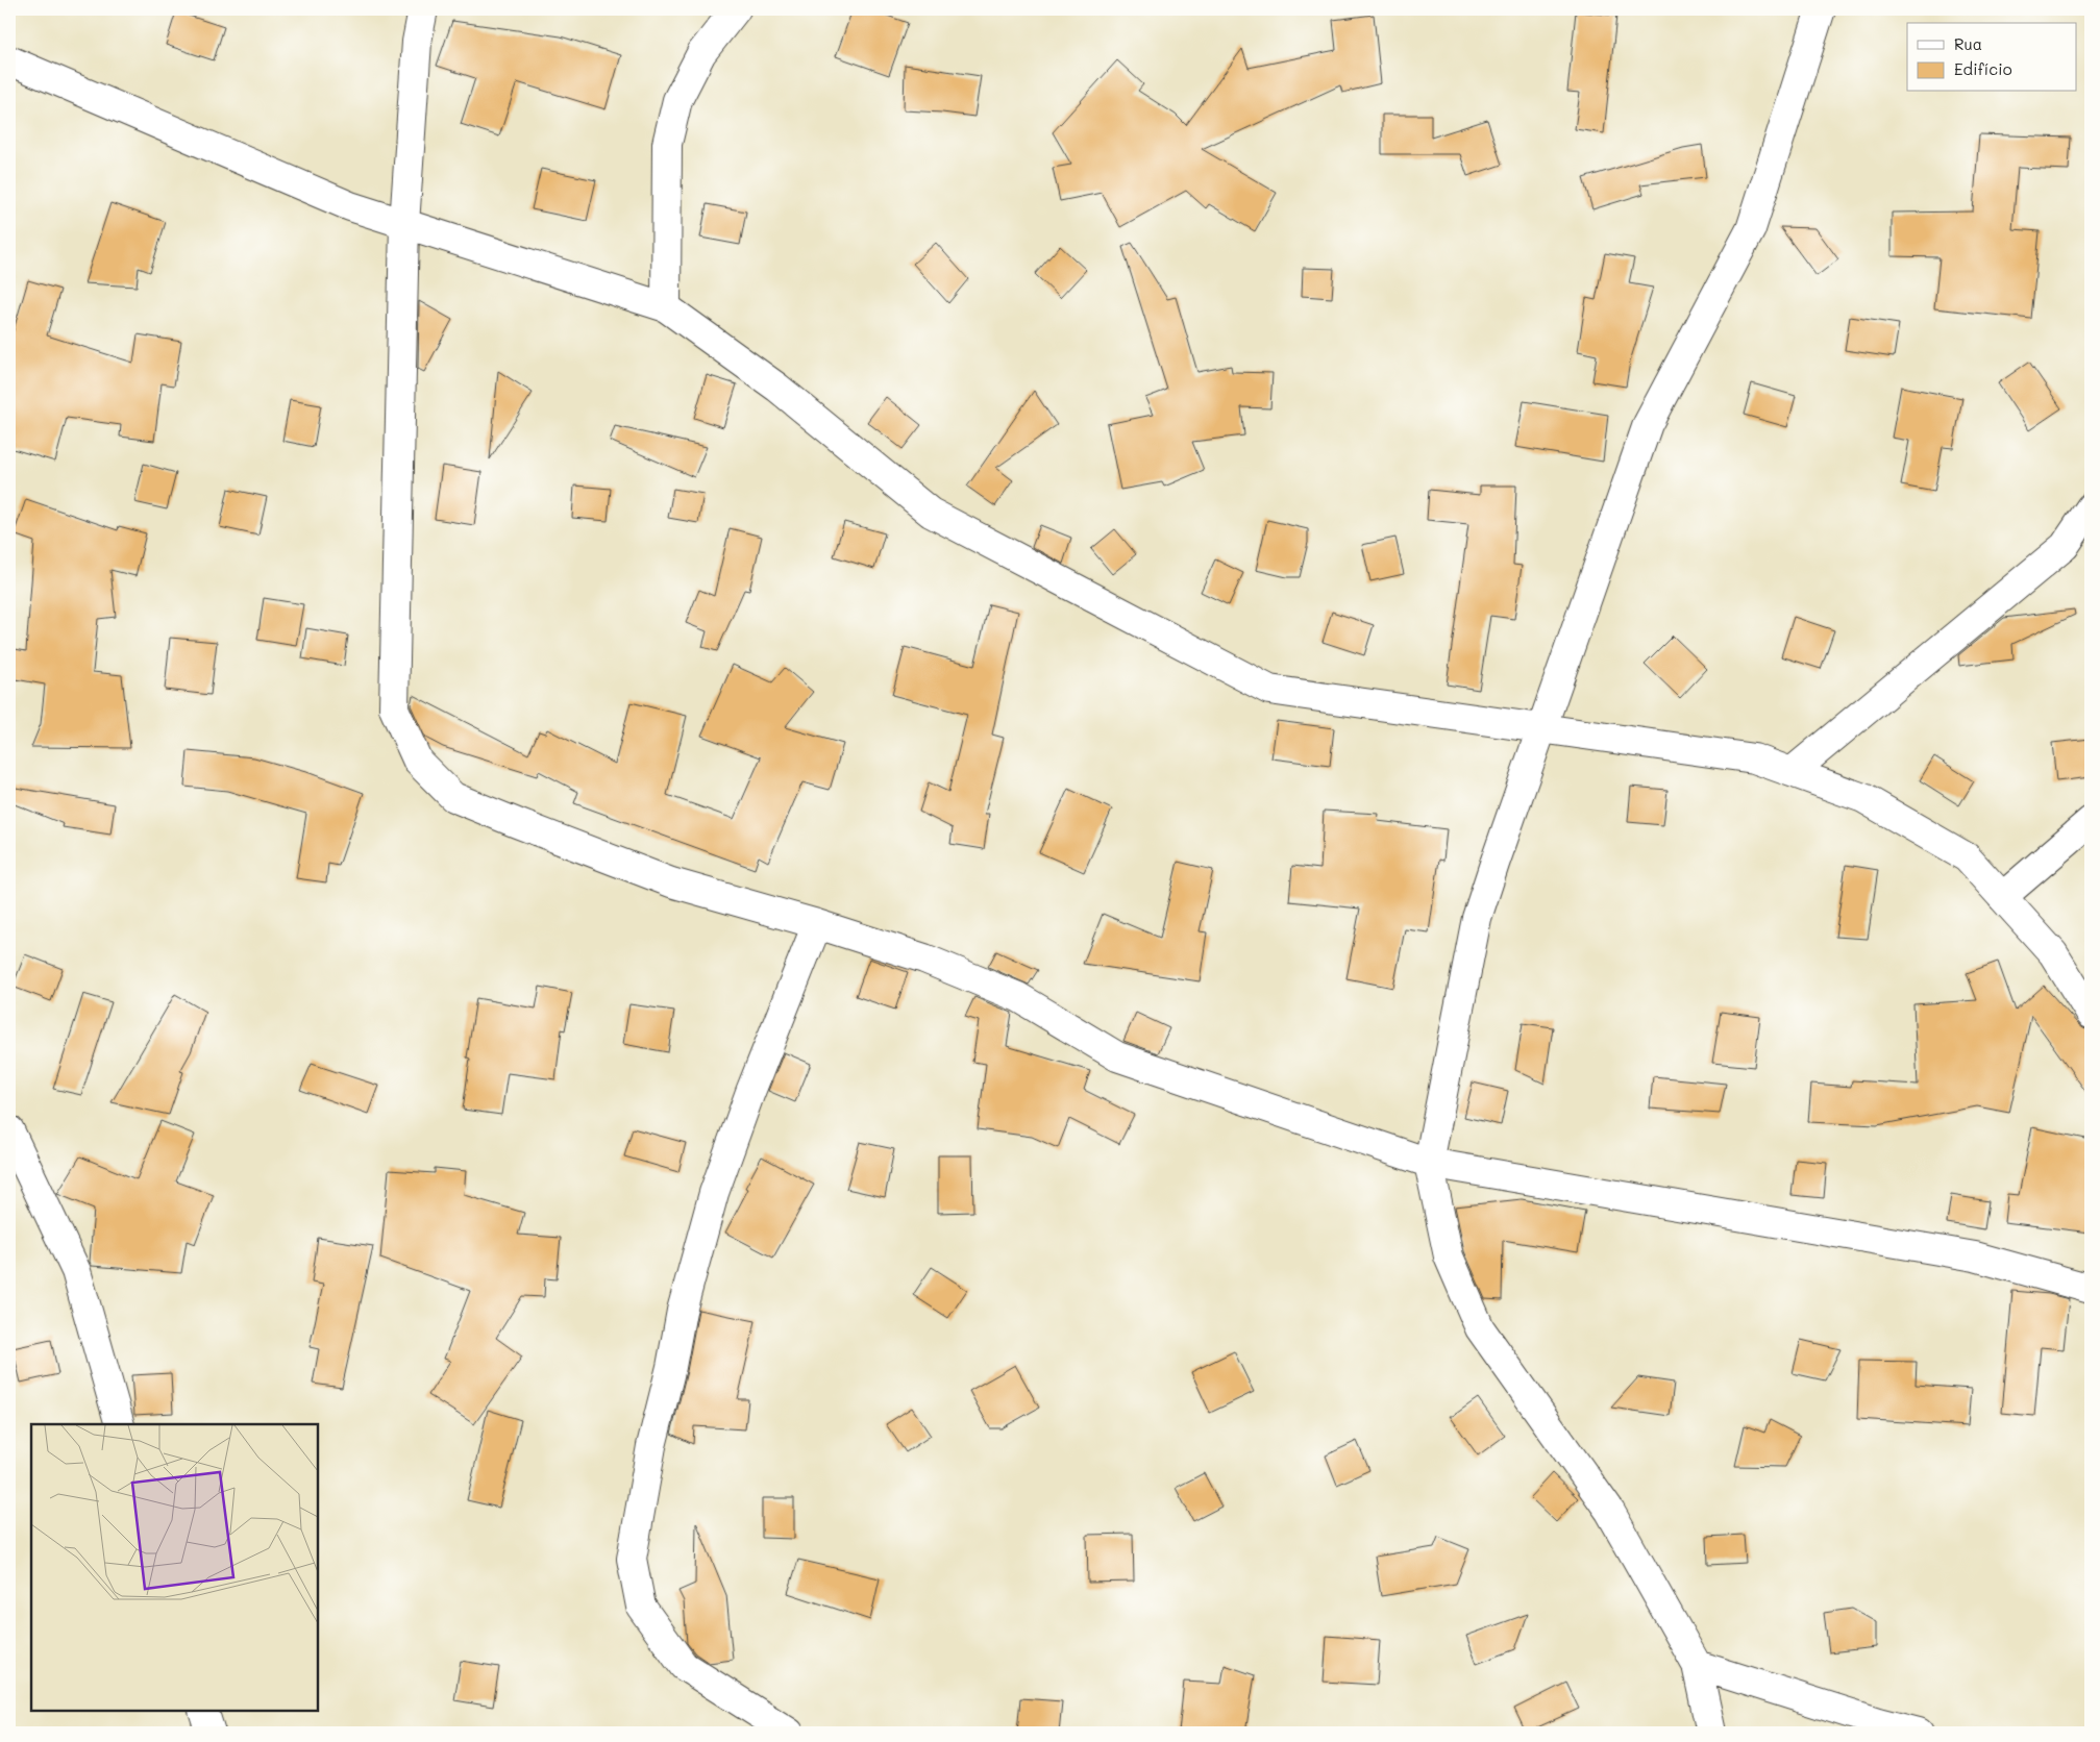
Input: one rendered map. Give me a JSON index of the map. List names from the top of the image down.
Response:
{
  "legend": ["Rua", "Edifício"]
}
